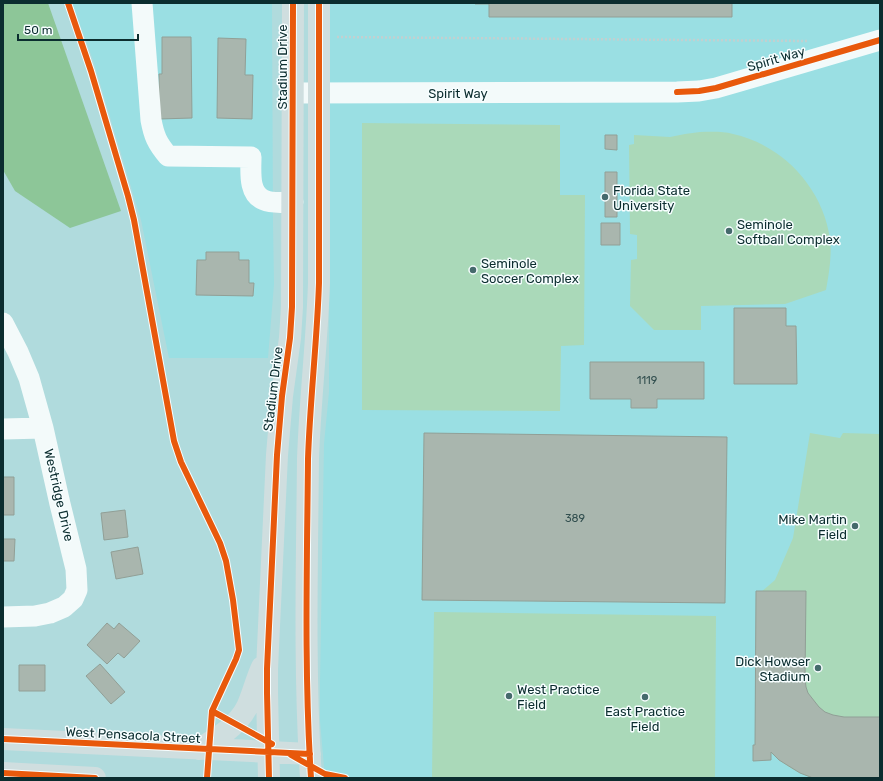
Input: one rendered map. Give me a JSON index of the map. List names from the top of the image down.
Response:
{
  "streets": {
    "main road": ["Stadium Drive", "West Pensacola Street"],
    "street": ["Spirit Way", "Westridge Drive"]
  },
  "crossings": [
    ["Spirit Way", "Stadium Drive"],
    ["Stadium Drive", "West Pensacola Street"]
  ],
  "places": [
    "Florida State University",
    "Seminole Softball Complex",
    "Seminole Soccer Complex",
    "Mike Martin Field",
    "Dick Howser Stadium",
    "West Practice Field",
    "East Practice Field"
  ],
  "house_numbers": ["1119", "389"],
  "scale_bar": "50 m"
}
